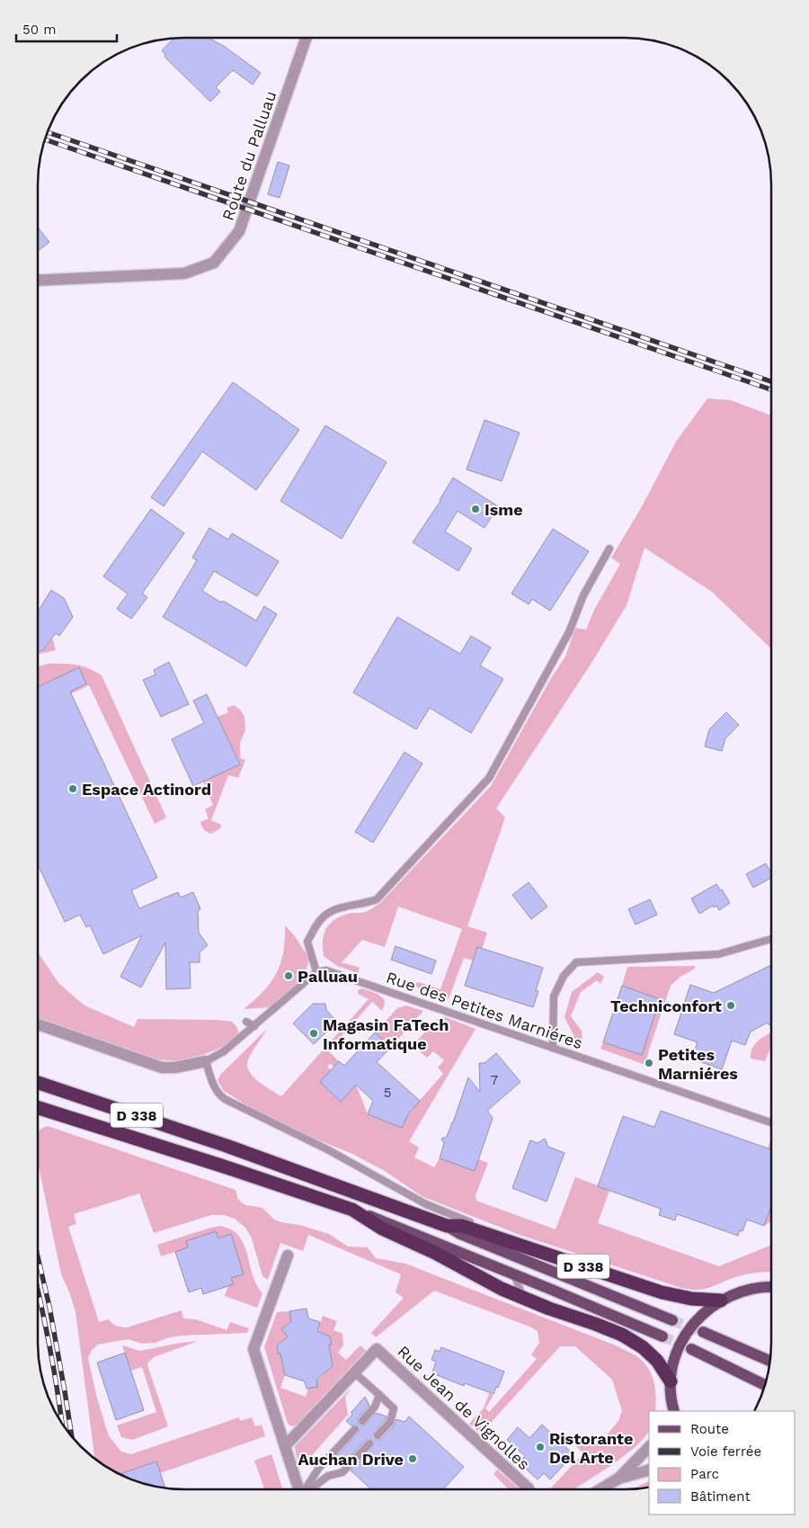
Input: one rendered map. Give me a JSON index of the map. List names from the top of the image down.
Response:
{
  "streets": {
    "highway": ["D 338"],
    "street": ["Route du Palluau", "Rue Jean de Vignolles"],
    "lane": ["Rue des Petites Marniéres"]
  },
  "places": [
    "Isme",
    "Espace Actinord",
    "Palluau",
    "Techniconfort",
    "Magasin FaTech Informatique",
    "Petites Marniéres",
    "Ristorante Del Arte",
    "Auchan Drive"
  ],
  "house_numbers": ["7", "5"],
  "legend": [
    "Route",
    "Voie ferrée",
    "Parc",
    "Bâtiment"
  ],
  "scale_bar": "50 m"
}
